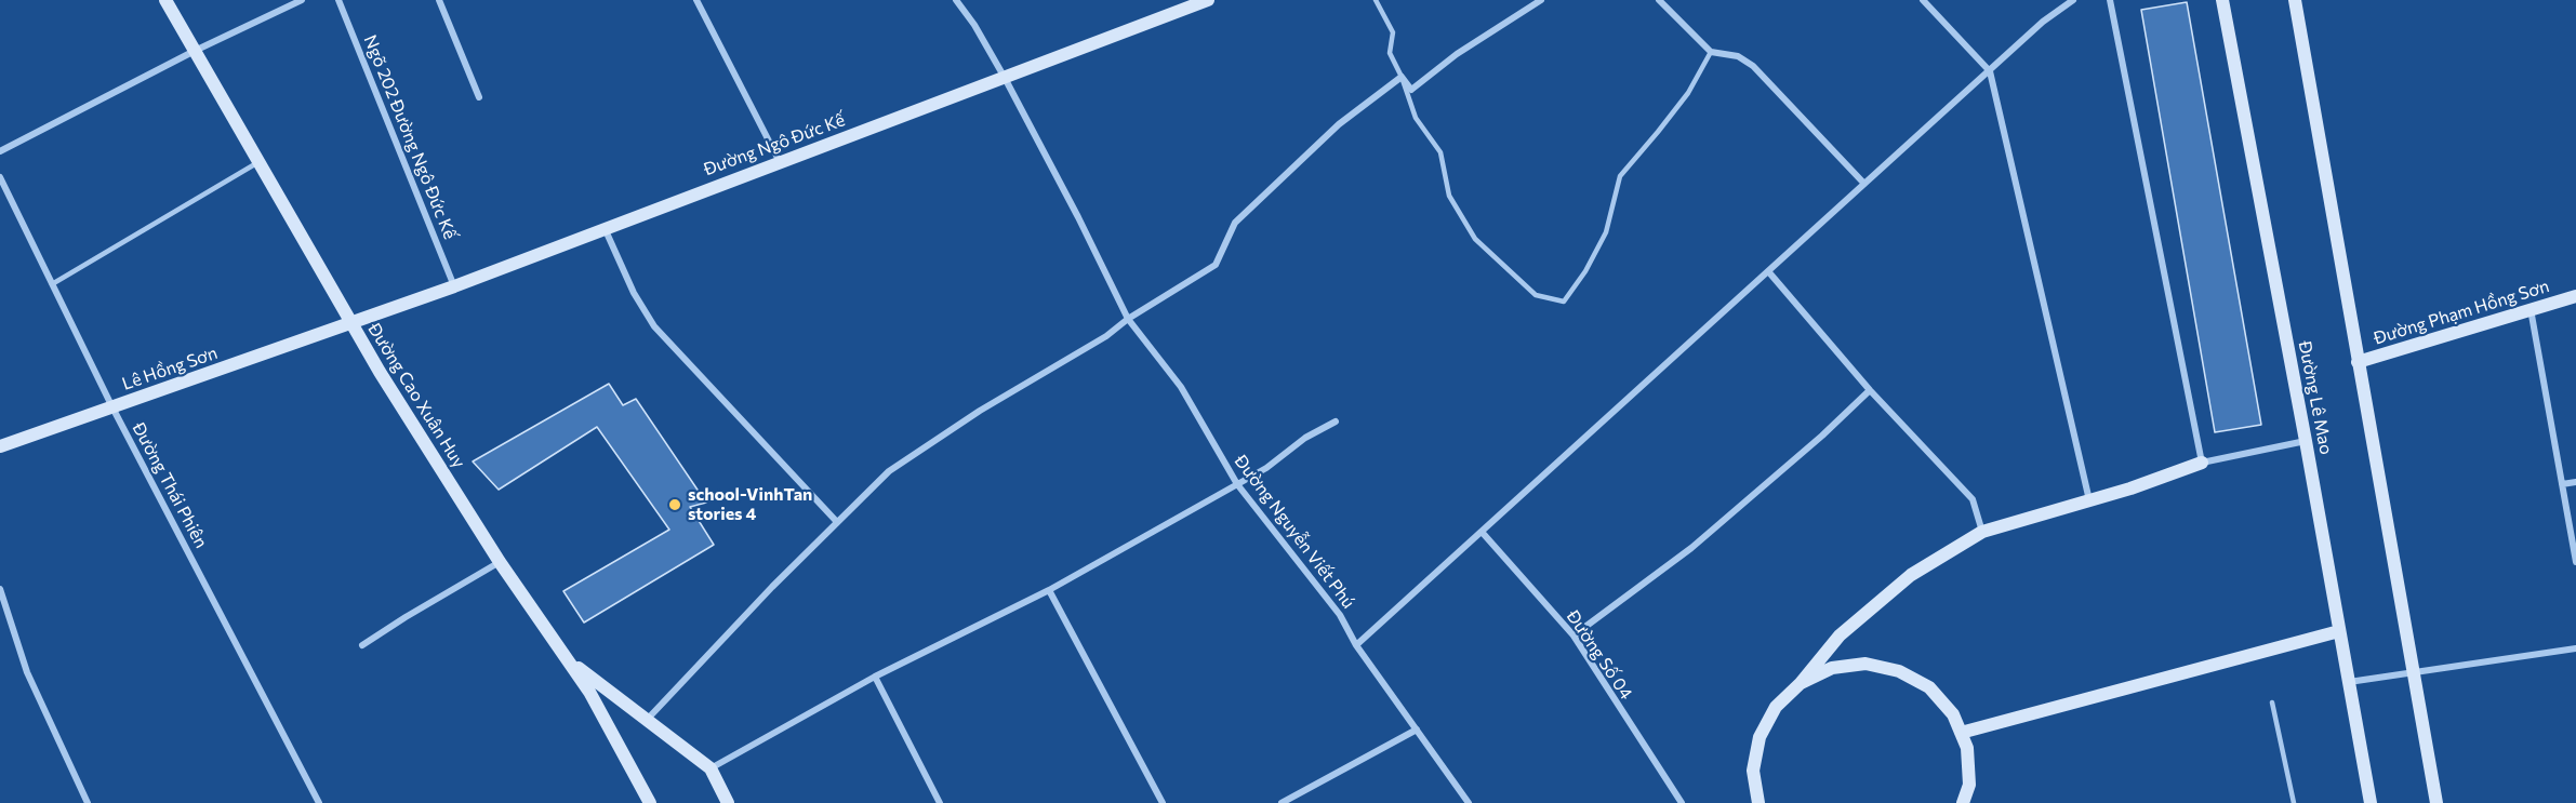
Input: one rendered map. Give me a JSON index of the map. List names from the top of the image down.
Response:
{
  "streets": {
    "street": [
      "Ngõ 202 Đường Ngô Đức Kế",
      "Đường Ngô Đức Kế",
      "Đường Phạm Hồng Sơn",
      "Lê Hồng Sơn",
      "Đường Cao Xuân Huy",
      "Đường Lê Mao",
      "Đường Thái Phiên",
      "Đường Nguyễn Viết Phú",
      "Đường Số 04"
    ]
  },
  "crossings": [
    ["Ngõ 202 Đường Ngô Đức Kế", "Đường Ngô Đức Kế"],
    ["Đường Ngô Đức Kế", "Lê Hồng Sơn"],
    ["Đường Ngô Đức Kế", "Đường Cao Xuân Huy"],
    ["Đường Ngô Đức Kế", "Đường Nguyễn Viết Phú"],
    ["Lê Hồng Sơn", "Đường Cao Xuân Huy"],
    ["Lê Hồng Sơn", "Đường Thái Phiên"]
  ],
  "places": ["school-VinhTan stories 4"]
}
